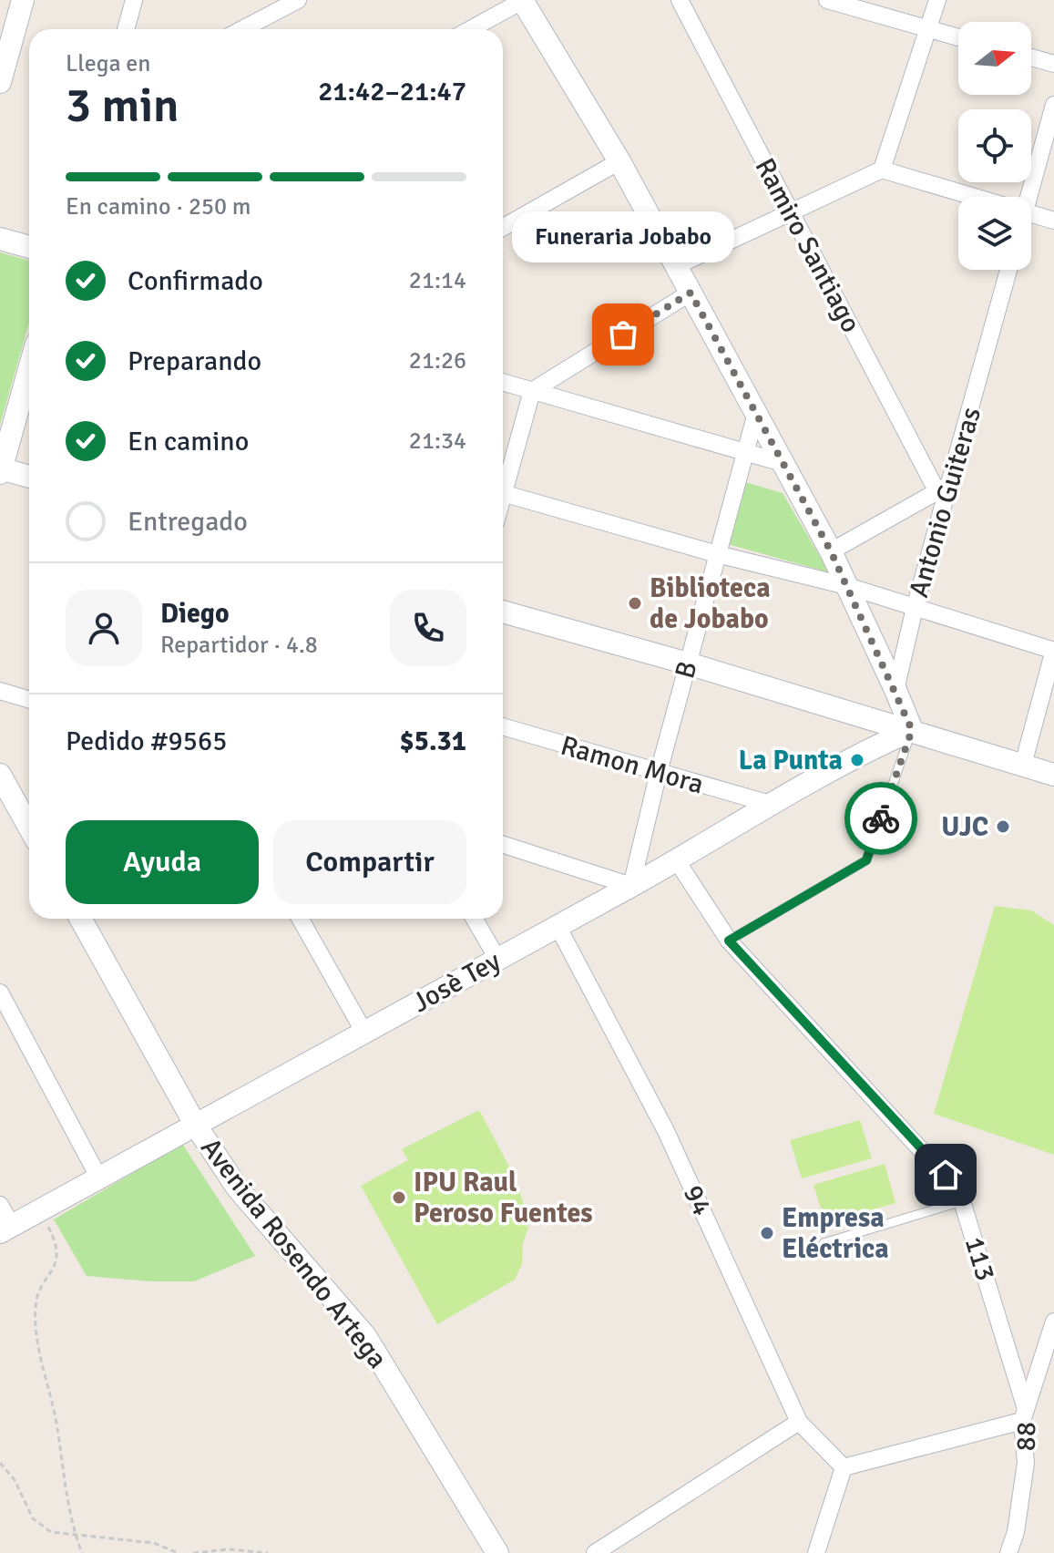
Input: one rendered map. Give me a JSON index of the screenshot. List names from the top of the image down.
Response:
{
  "streets": {
    "street": [
      "Ramiro Santiago",
      "Antonio Guiteras",
      "B",
      "Ramon Mora",
      "Josè Tey",
      "94",
      "Avenida Rosendo Artega",
      "113",
      "88"
    ]
  },
  "crossings": [
    ["Ramiro Santiago", "Antonio Guiteras"],
    ["Antonio Guiteras", "Josè Tey"],
    ["B", "Ramon Mora"],
    ["B", "Josè Tey"],
    ["Ramon Mora", "Josè Tey"],
    ["Josè Tey", "94"],
    ["Josè Tey", "Avenida Rosendo Artega"],
    ["Josè Tey", "113"],
    ["113", "88"]
  ],
  "places": [
    "Funeraria Jobabo",
    "Biblioteca de Jobabo",
    "La Punta",
    "UJC",
    "IPU Raul Peroso Fuentes",
    "Empresa Eléctrica"
  ],
  "north": "right",
  "page": {
    "heading": ["3 min", "Llega en", "21:42–21:47"],
    "panel": [
      "Diego",
      "Repartidor · 4.8",
      "Pedido #9565",
      "$5.31"
    ],
    "bar": "En camino · 250 m",
    "bubble": "Funeraria Jobabo",
    "list": [
      ["Confirmado", "21:14"],
      ["Preparando", "21:26"],
      ["En camino", "21:34"],
      "Entregado"
    ],
    "buttons": ["Ayuda", "Compartir"]
  }
}
